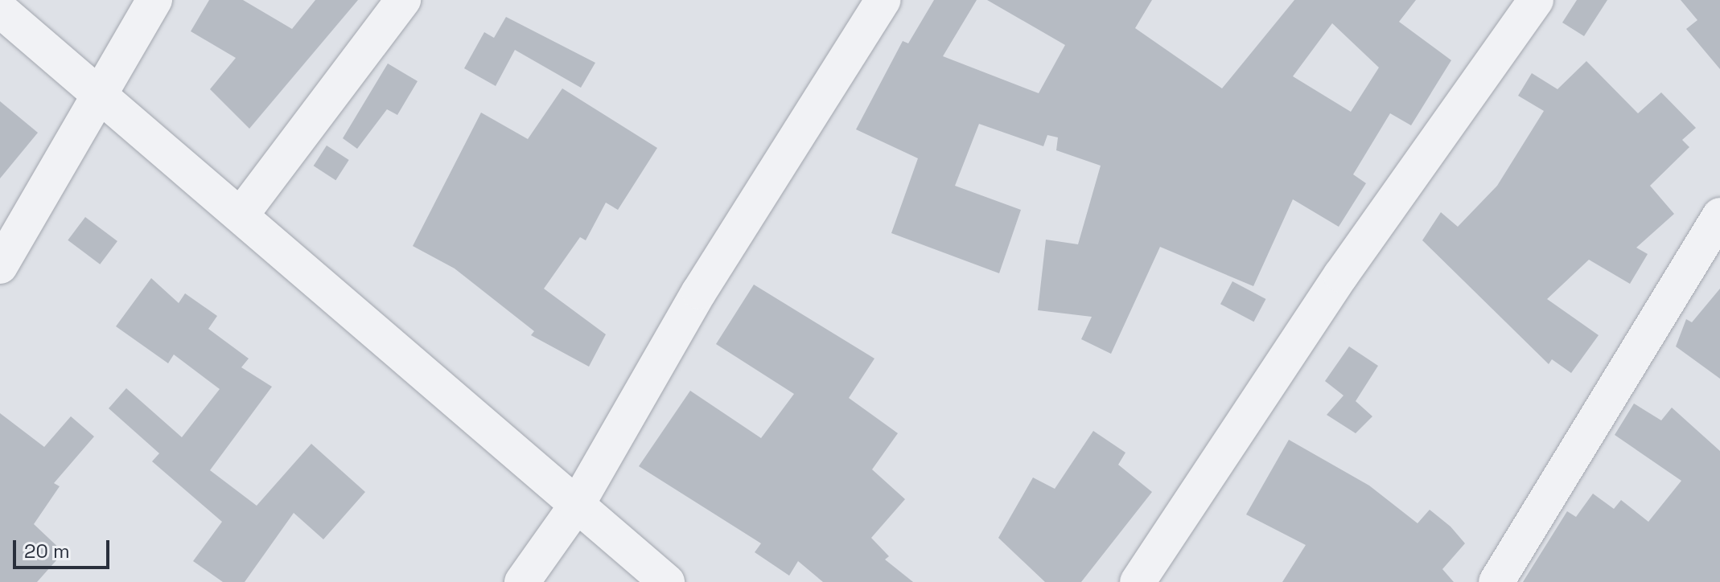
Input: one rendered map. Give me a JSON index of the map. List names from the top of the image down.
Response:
{
  "scale_bar": "20 m"
}
